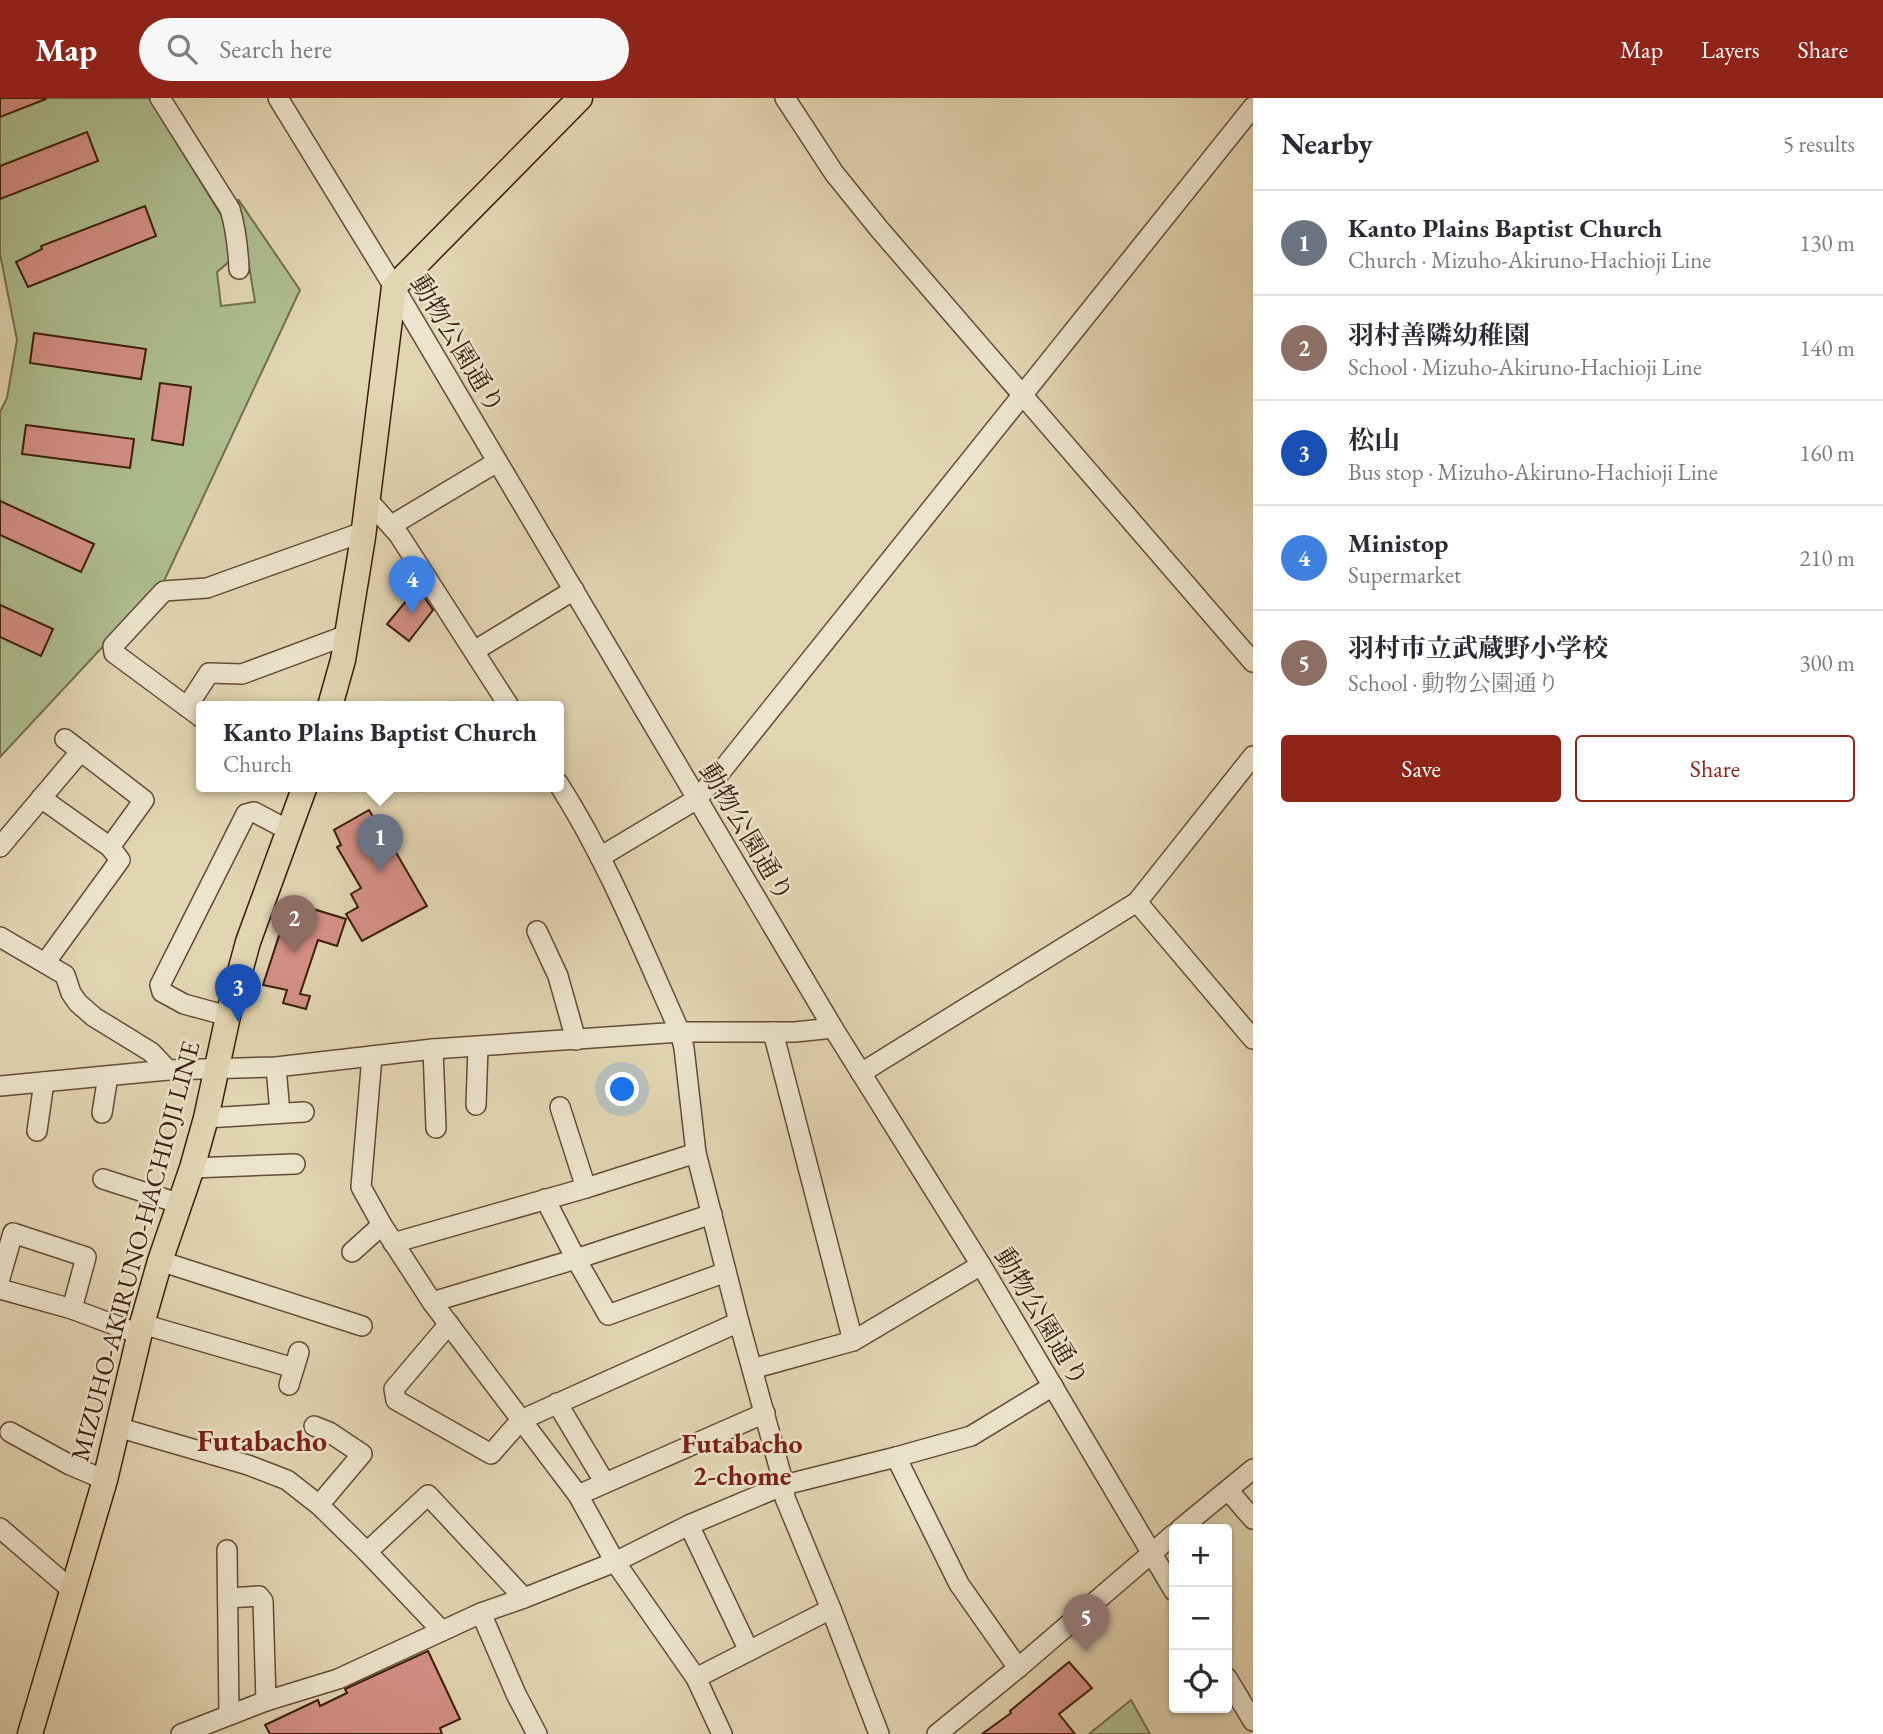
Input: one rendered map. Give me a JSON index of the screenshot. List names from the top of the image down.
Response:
{
  "streets": {
    "main road": ["MIZUHO-AKIRUNO-HACHIOJI LINE"],
    "street": ["動物公園通り"]
  },
  "districts": ["Futabacho", "Futabacho 2-chome"],
  "page": {
    "header": "Map",
    "search": "Search here",
    "nav": ["Map", "Layers", "Share"],
    "heading": ["Nearby", "5 results"],
    "list": [
      {
        "mark": "1",
        "name": "Kanto Plains Baptist Church",
        "note": "Church · Mizuho-Akiruno-Hachioji Line",
        "value": "130 m"
      },
      {
        "mark": "2",
        "name": "羽村善隣幼稚園",
        "note": "School · Mizuho-Akiruno-Hachioji Line",
        "value": "140 m"
      },
      {
        "mark": "3",
        "name": "松山",
        "note": "Bus stop · Mizuho-Akiruno-Hachioji Line",
        "value": "160 m"
      },
      {
        "mark": "4",
        "name": "Ministop",
        "note": "Supermarket",
        "value": "210 m"
      },
      {
        "mark": "5",
        "name": "羽村市立武蔵野小学校",
        "note": "School · 動物公園通り",
        "value": "300 m"
      }
    ],
    "pins": [
      "4",
      "1",
      "2",
      "3",
      "5"
    ],
    "popup": ["Kanto Plains Baptist Church", "Church"],
    "buttons": ["Save", "Share"],
    "map_buttons": ["+", "−"]
  }
}
